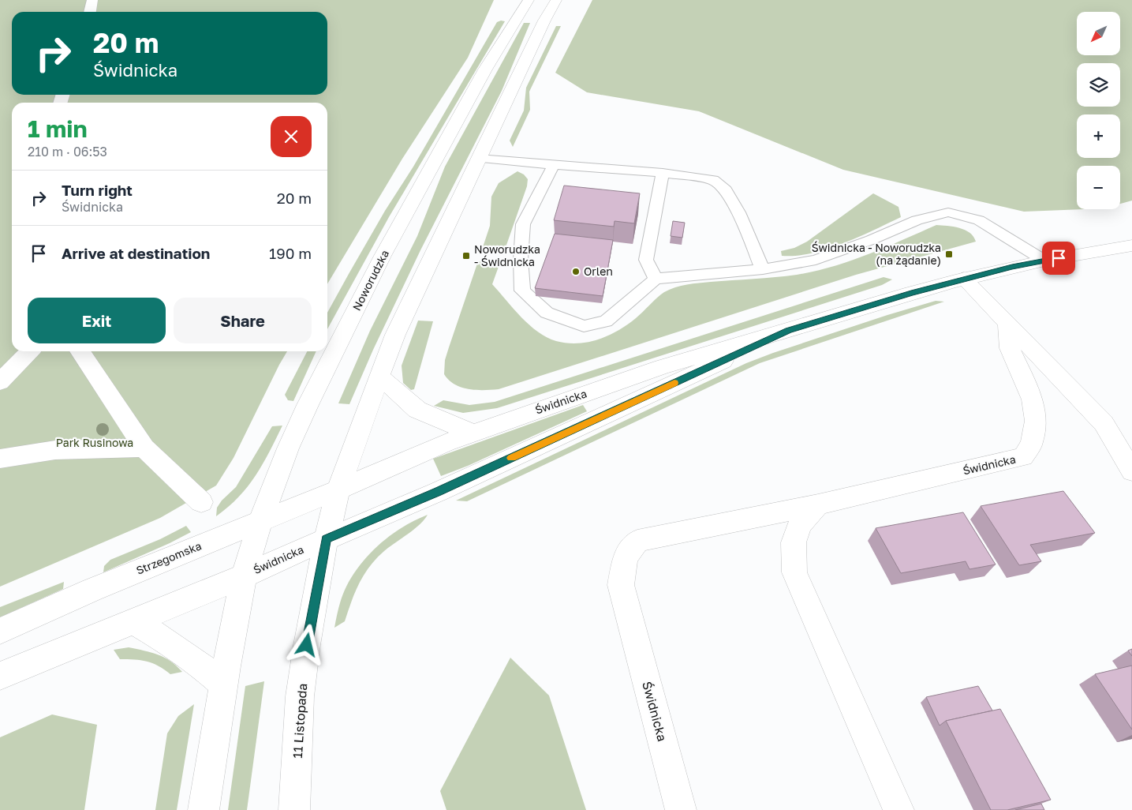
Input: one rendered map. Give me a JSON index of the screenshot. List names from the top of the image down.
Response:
{
  "streets": {
    "main road": [
      "Noworudzka",
      "Świdnicka",
      "Strzegomska",
      "11 Listopada"
    ]
  },
  "crossings": [
    ["Noworudzka", "Świdnicka"],
    ["Noworudzka", "Strzegomska"],
    ["Świdnicka", "Strzegomska"],
    ["Świdnicka", "11 Listopada"]
  ],
  "parks": ["Park Rusinowa"],
  "places": {
    "transit": ["Świdnicka - Noworudzka (na żądanie)", "Noworudzka - Świdnicka"],
    "other": ["Orlen"]
  },
  "north": "bottom left",
  "page": {
    "map_buttons": ["+", "−"],
    "turn": ["20 m", "Świdnicka"],
    "heading": ["1 min", "210 m · 06:53"],
    "list": [
      {
        "name": "Turn right",
        "note": "Świdnicka",
        "value": "20 m"
      },
      {
        "name": "Arrive at destination",
        "value": "190 m"
      }
    ],
    "buttons": ["Exit", "Share"]
  }
}
